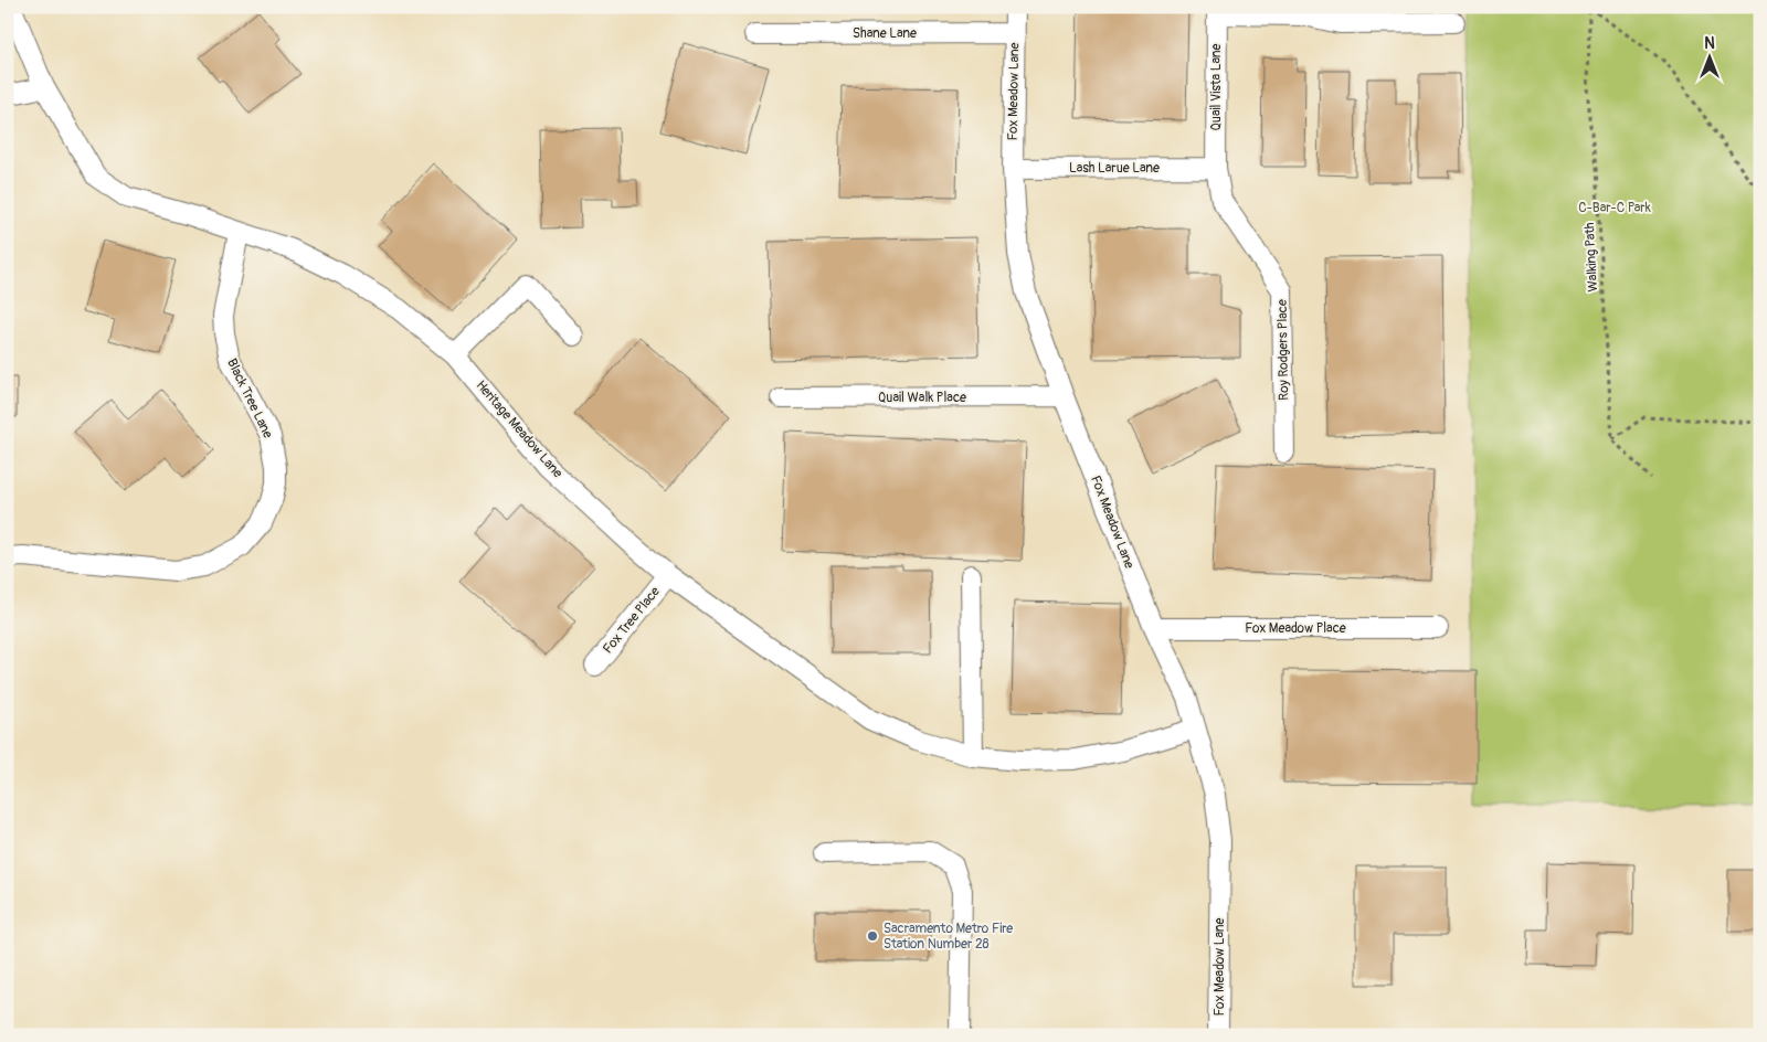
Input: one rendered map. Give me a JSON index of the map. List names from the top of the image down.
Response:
{
  "streets": {
    "lane": [
      "Shane Lane",
      "Quail Vista Lane",
      "Fox Meadow Lane",
      "Lash Larue Lane",
      "Roy Rodgers Place",
      "Quail Walk Place",
      "Black Tree Lane",
      "Heritage Meadow Lane",
      "Fox Tree Place",
      "Fox Meadow Place"
    ],
    "path": ["Walking Path"]
  },
  "crossings": [
    ["Shane Lane", "Fox Meadow Lane"],
    ["Quail Vista Lane", "Lash Larue Lane"],
    ["Quail Vista Lane", "Roy Rodgers Place"],
    ["Fox Meadow Lane", "Lash Larue Lane"],
    ["Fox Meadow Lane", "Quail Walk Place"],
    ["Fox Meadow Lane", "Heritage Meadow Lane"],
    ["Fox Meadow Lane", "Fox Meadow Place"],
    ["Lash Larue Lane", "Roy Rodgers Place"],
    ["Black Tree Lane", "Heritage Meadow Lane"],
    ["Heritage Meadow Lane", "Fox Tree Place"]
  ],
  "parks": ["C-Bar-C Park"],
  "places": ["Sacramento Metro Fire Station Number 28"],
  "north": "top"
}
